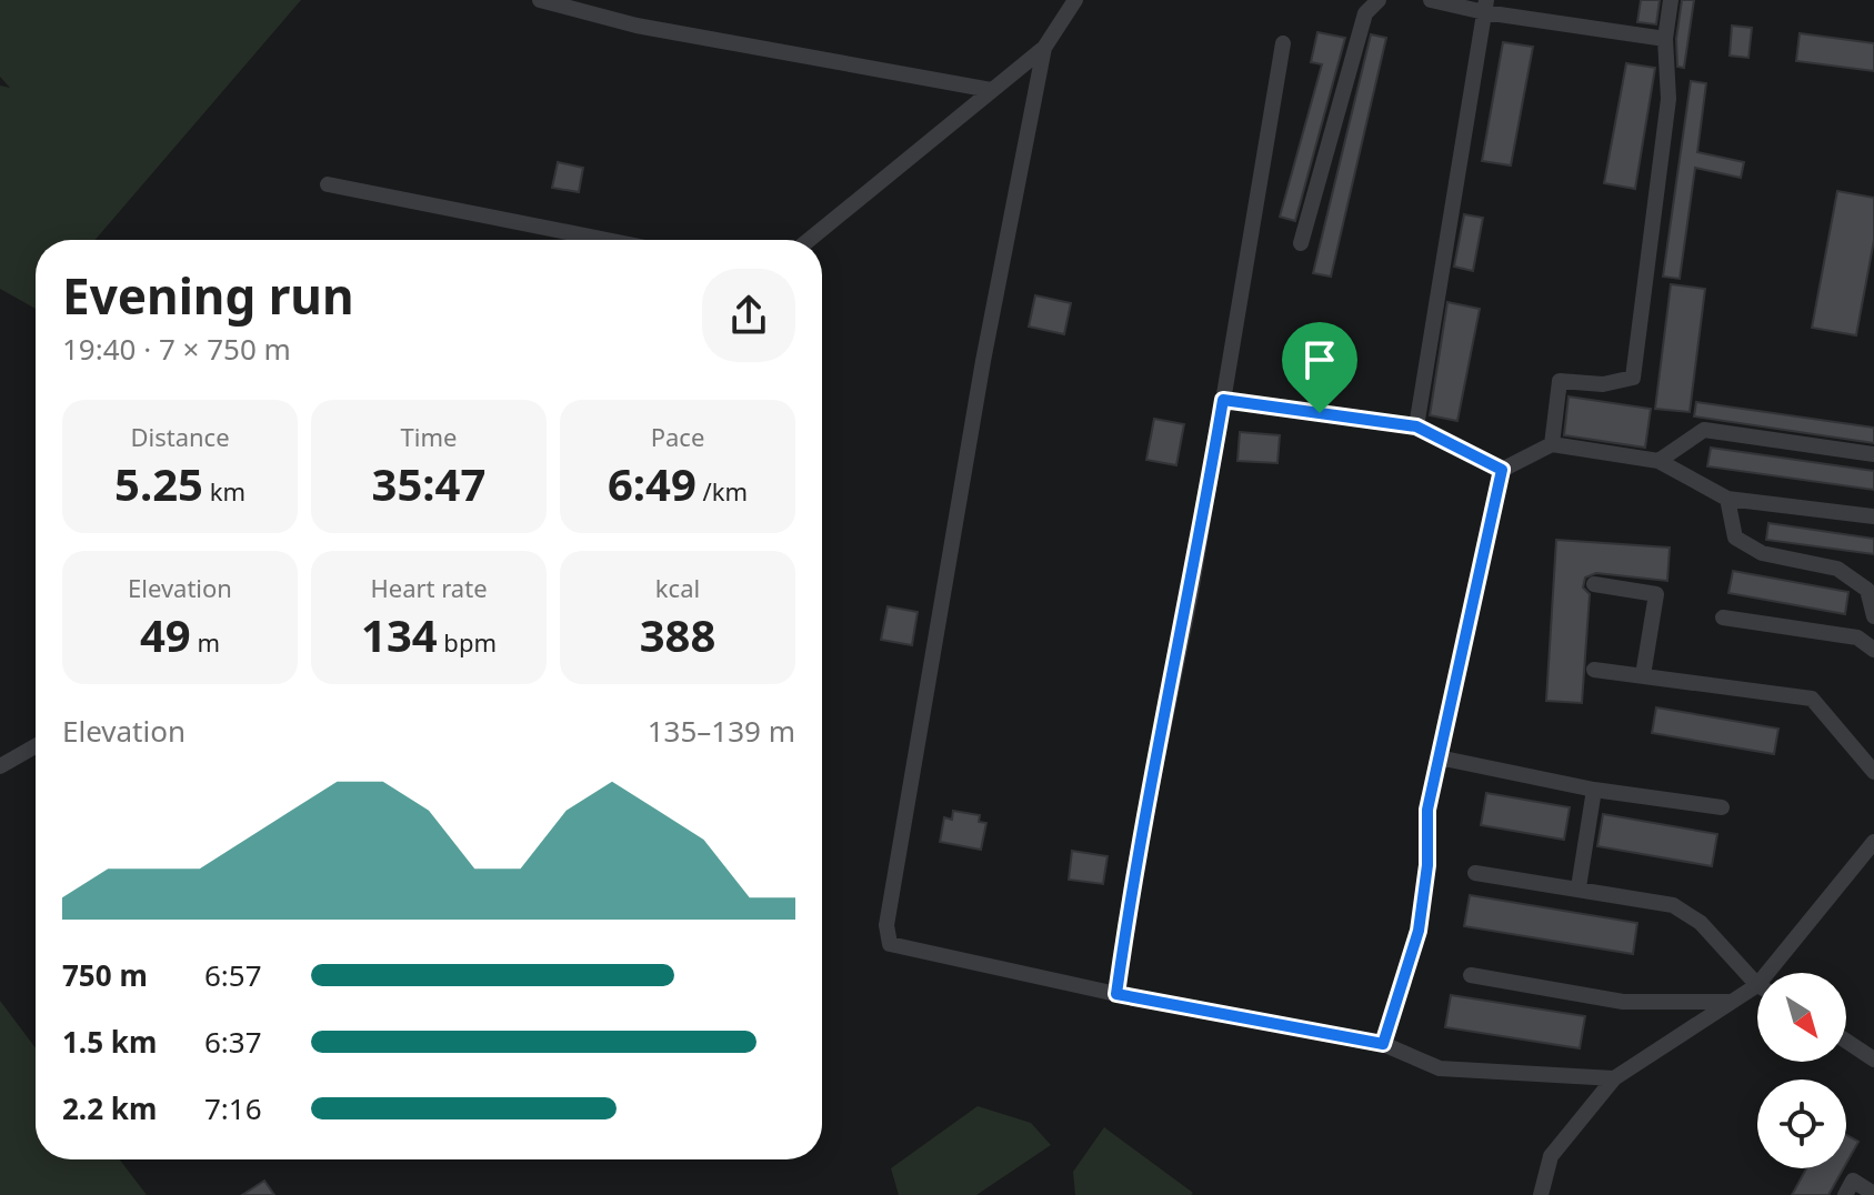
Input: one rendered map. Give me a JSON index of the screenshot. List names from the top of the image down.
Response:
{
  "north": "bottom right",
  "page": {
    "heading": ["Evening run", "19:40 · 7 × 750 m"],
    "stats": [
      ["Distance", "5.25 km"],
      ["Time", "35:47"],
      ["Pace", "6:49 /km"],
      ["Elevation", "49 m"],
      ["Heart rate", "134 bpm"],
      ["kcal", "388"]
    ],
    "chart": ["Elevation", "135–139 m"],
    "list": [
      {
        "name": "750 m",
        "note": "6:57"
      },
      {
        "name": "1.5 km",
        "note": "6:37"
      },
      {
        "name": "2.2 km",
        "note": "7:16"
      }
    ]
  }
}
